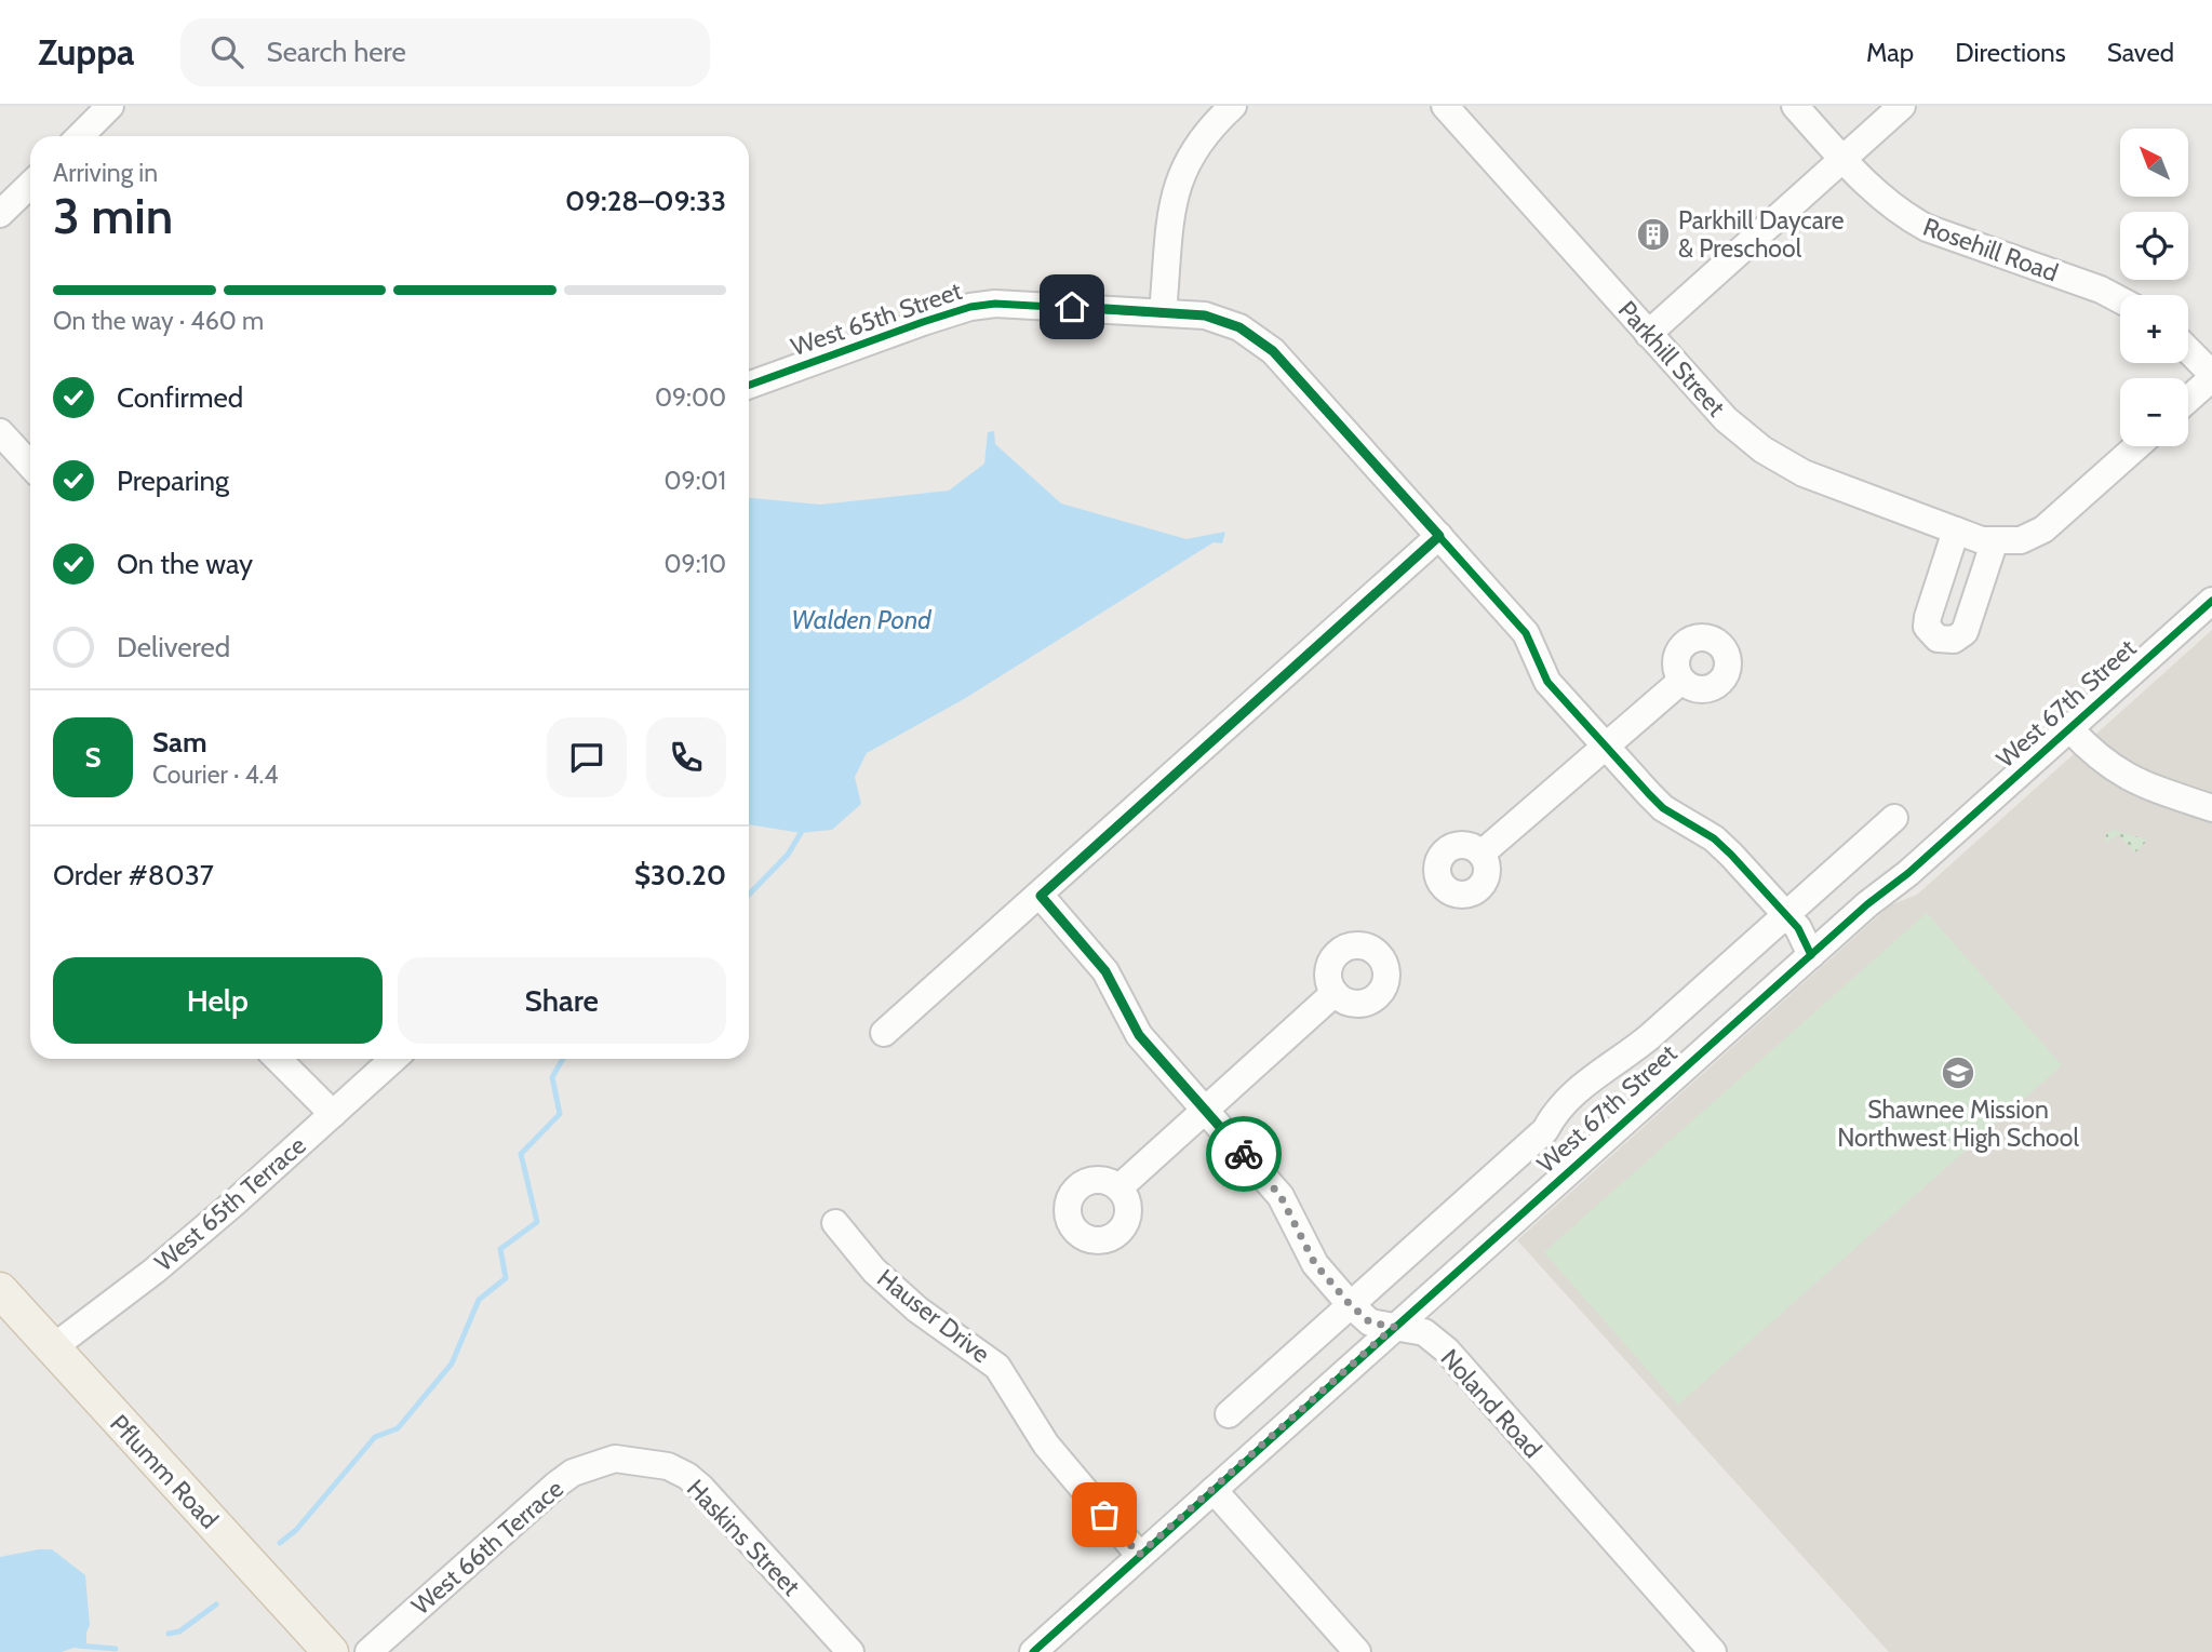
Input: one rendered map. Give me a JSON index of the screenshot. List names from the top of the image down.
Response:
{
  "streets": {
    "main road": ["Pflumm Road"],
    "street": [
      "Rosehill Road",
      "West 65th Street",
      "Parkhill Street",
      "West 67th Street",
      "West 65th Terrace",
      "Hauser Drive",
      "Noland Road",
      "Haskins Street",
      "West 66th Terrace"
    ]
  },
  "crossings": [
    ["West 65th Street", "West 67th Street"],
    ["West 67th Street", "Hauser Drive"],
    ["West 67th Street", "Noland Road"],
    ["West 65th Terrace", "Pflumm Road"],
    ["Haskins Street", "West 66th Terrace"]
  ],
  "water": ["Walden Pond"],
  "places": {
    "building": ["Parkhill Daycare & Preschool"],
    "school or university": ["Shawnee Mission Northwest High School"]
  },
  "north": "top left",
  "page": {
    "header": "Zuppa",
    "search": "Search here",
    "nav": ["Map", "Directions", "Saved"],
    "map_buttons": ["+", "−"],
    "heading": ["3 min", "Arriving in", "09:28–09:33"],
    "panel": [
      "Sam",
      "Courier · 4.4",
      "Order #8037",
      "$30.20"
    ],
    "bar": "On the way · 460 m",
    "list": [
      ["Confirmed", "09:00"],
      ["Preparing", "09:01"],
      ["On the way", "09:10"],
      "Delivered"
    ],
    "round": "S",
    "buttons": ["Help", "Share"]
  }
}
